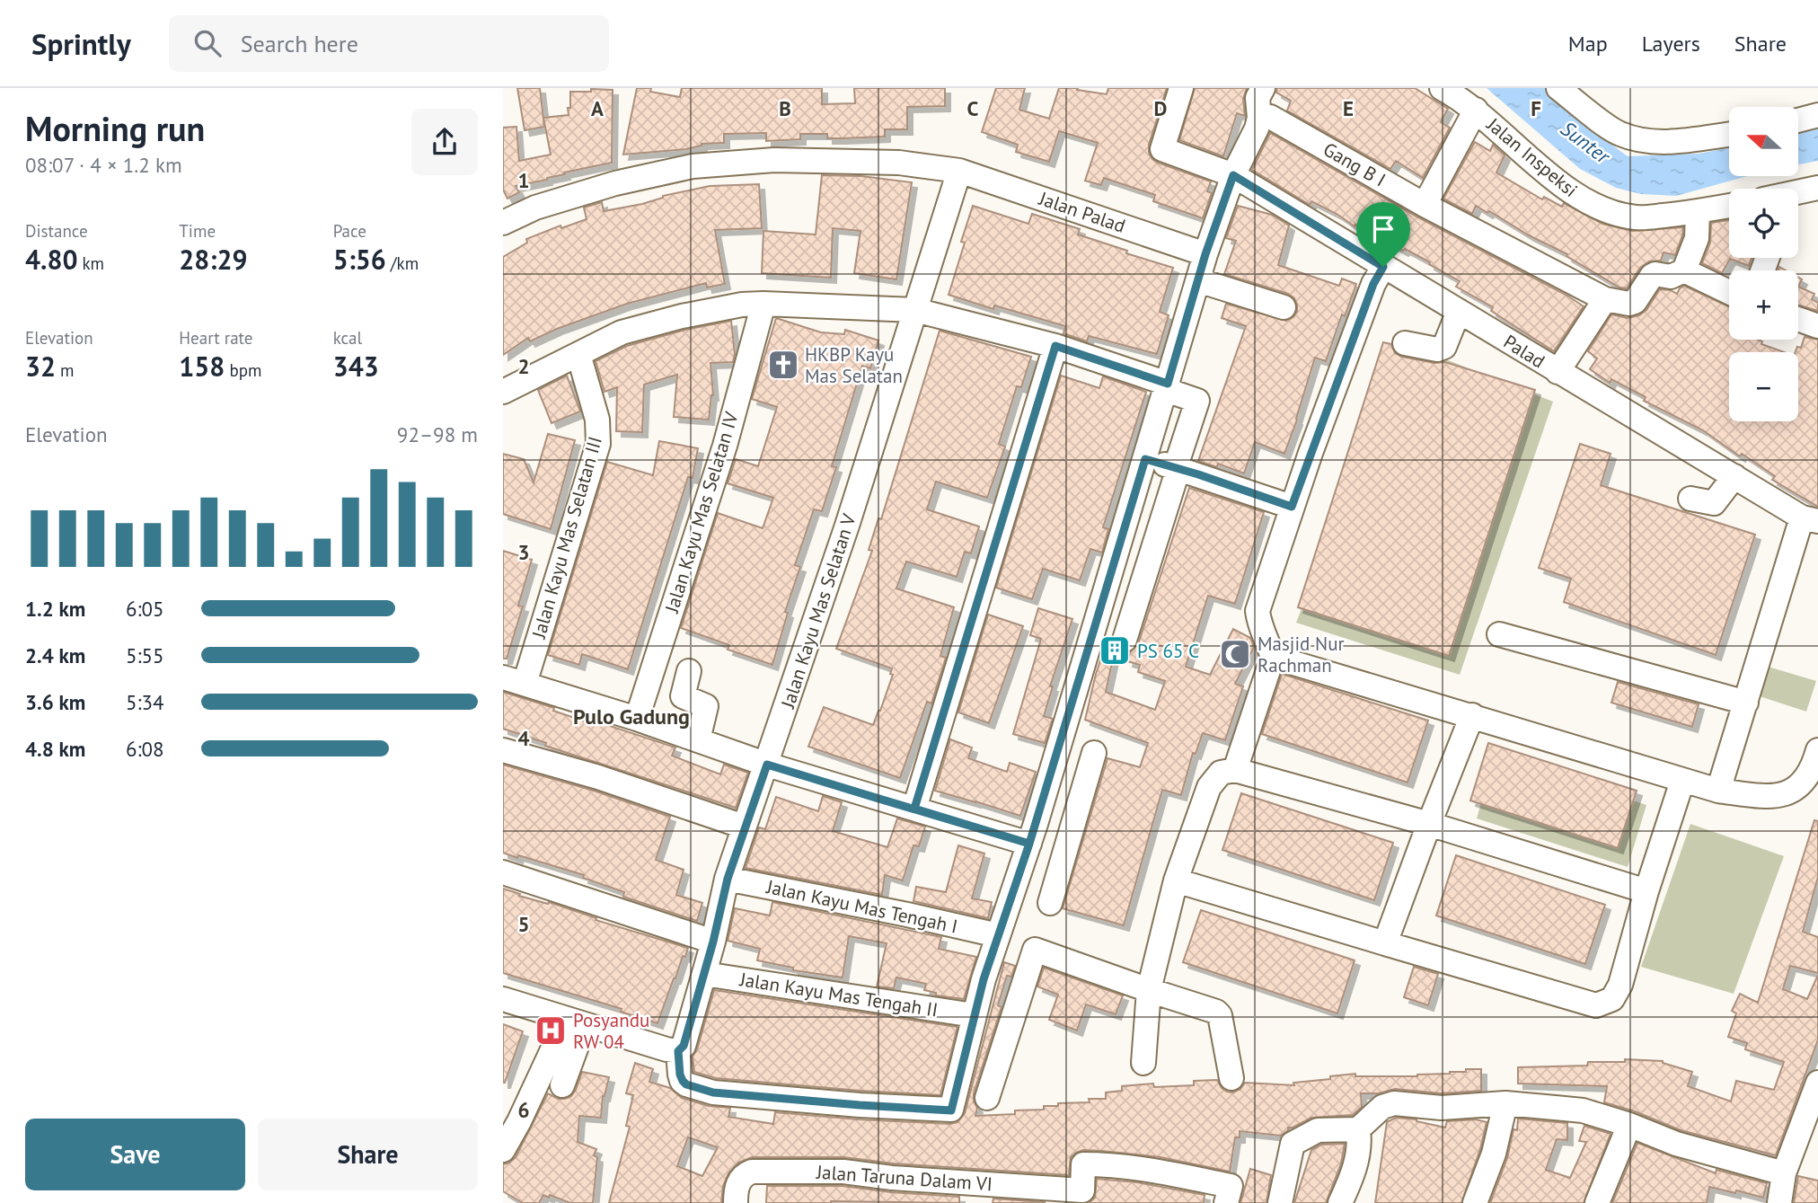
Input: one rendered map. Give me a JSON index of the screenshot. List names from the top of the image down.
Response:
{
  "streets": {
    "street": [
      "Jalan Inspeksi",
      "Gang B I",
      "Jalan Palad",
      "Palad",
      "Jalan Kayu Mas Selatan IV",
      "Jalan Kayu Mas Selatan III",
      "Jalan Kayu Mas Selatan V",
      "Jalan Kayu Mas Tengah I",
      "Jalan Kayu Mas Tengah II",
      "Jalan Taruna Dalam VI"
    ]
  },
  "crossings": [
    ["Jalan Palad", "Jalan Kayu Mas Selatan V"],
    ["Jalan Kayu Mas Selatan V", "Jalan Kayu Mas Tengah I"],
    ["Jalan Kayu Mas Selatan V", "Jalan Kayu Mas Tengah II"]
  ],
  "districts": ["Pulo Gadung"],
  "water": ["Sunter"],
  "places": {
    "church": ["HKBP Kayu Mas Selatan"],
    "building": ["PS 65 C"],
    "mosque": ["Masjid Nur Rachman"],
    "hospital": ["Posyandu RW 04"]
  },
  "north": "left",
  "page": {
    "header": "Sprintly",
    "search": "Search here",
    "nav": ["Map", "Layers", "Share"],
    "heading": ["Morning run", "08:07 · 4 × 1.2 km"],
    "map_buttons": ["+", "−"],
    "stats": [
      ["Distance", "4.80 km"],
      ["Time", "28:29"],
      ["Pace", "5:56 /km"],
      ["Elevation", "32 m"],
      ["Heart rate", "158 bpm"],
      ["kcal", "343"]
    ],
    "chart": ["Elevation", "92–98 m"],
    "list": [
      {
        "name": "1.2 km",
        "note": "6:05"
      },
      {
        "name": "2.4 km",
        "note": "5:55"
      },
      {
        "name": "3.6 km",
        "note": "5:34"
      },
      {
        "name": "4.8 km",
        "note": "6:08"
      }
    ],
    "buttons": ["Save", "Share"]
  },
  "grid": {
    "columns": [
      "A",
      "B",
      "C",
      "D",
      "E",
      "F"
    ],
    "rows": [
      "1",
      "2",
      "3",
      "4",
      "5",
      "6"
    ]
  }
}
